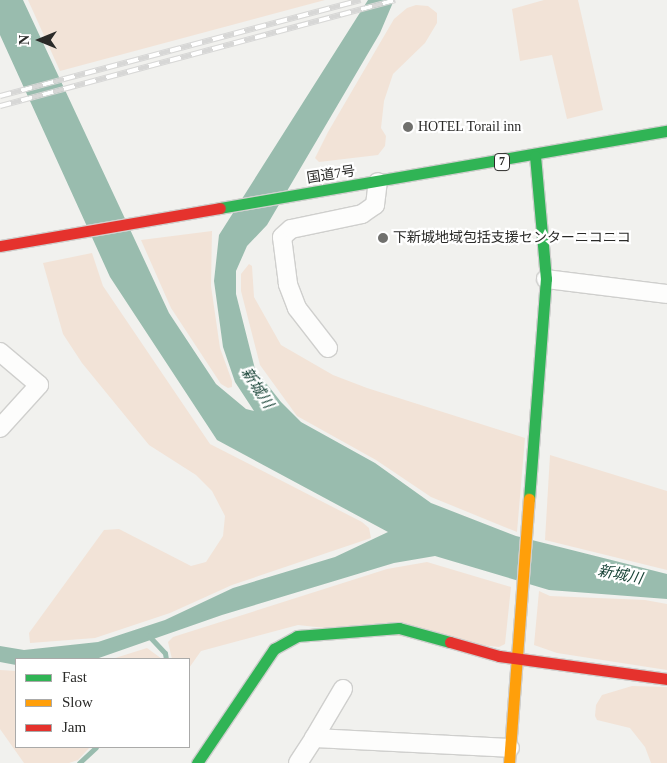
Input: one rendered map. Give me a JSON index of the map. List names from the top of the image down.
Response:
{
  "streets": {
    "main road": ["7", "国道7号"]
  },
  "water": ["新城川"],
  "places": ["HOTEL Torail inn", "下新城地域包括支援センターニコニコ"],
  "legend": ["Fast", "Slow", "Jam"],
  "north": "left"
}
